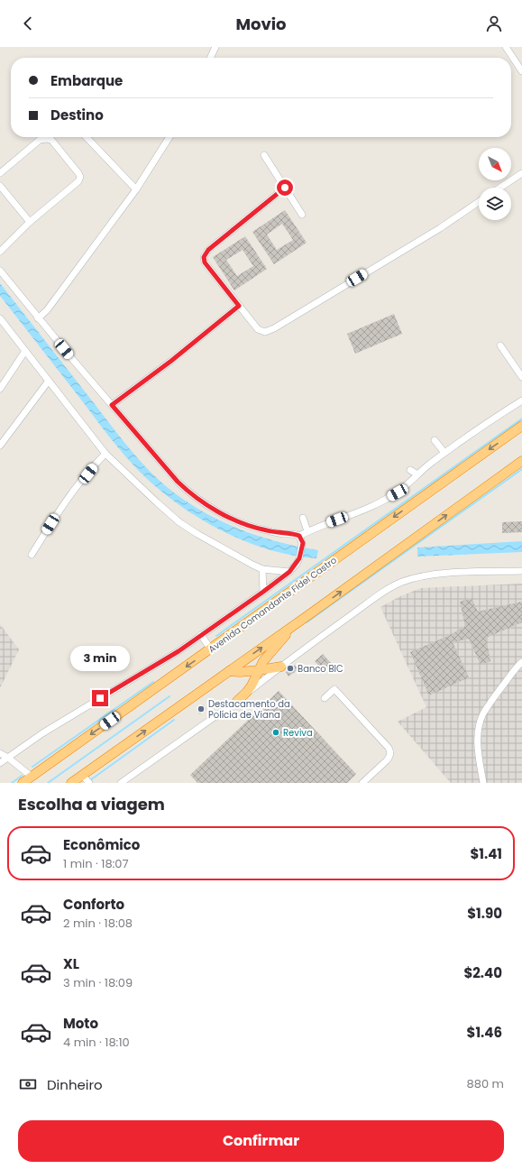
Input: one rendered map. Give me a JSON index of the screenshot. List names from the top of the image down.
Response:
{
  "streets": {
    "highway": ["Avenida Comandante Fidel Castro"]
  },
  "places": ["Banco BIC", "Destacamento da Polícia de Viana", "Reviva"],
  "north": "bottom right",
  "page": {
    "header": "Movio",
    "banner": ["Embarque", "Destino"],
    "bubble": "3 min",
    "heading": "Escolha a viagem",
    "list": [
      {
        "name": "Econômico",
        "note": "1 min · 18:07",
        "value": "$1.41"
      },
      {
        "name": "Conforto",
        "note": "2 min · 18:08",
        "value": "$1.90"
      },
      {
        "name": "XL",
        "note": "3 min · 18:09",
        "value": "$2.40"
      },
      {
        "name": "Moto",
        "note": "4 min · 18:10",
        "value": "$1.46"
      }
    ],
    "pay": ["Dinheiro", "880 m"],
    "buttons": "Confirmar"
  }
}
